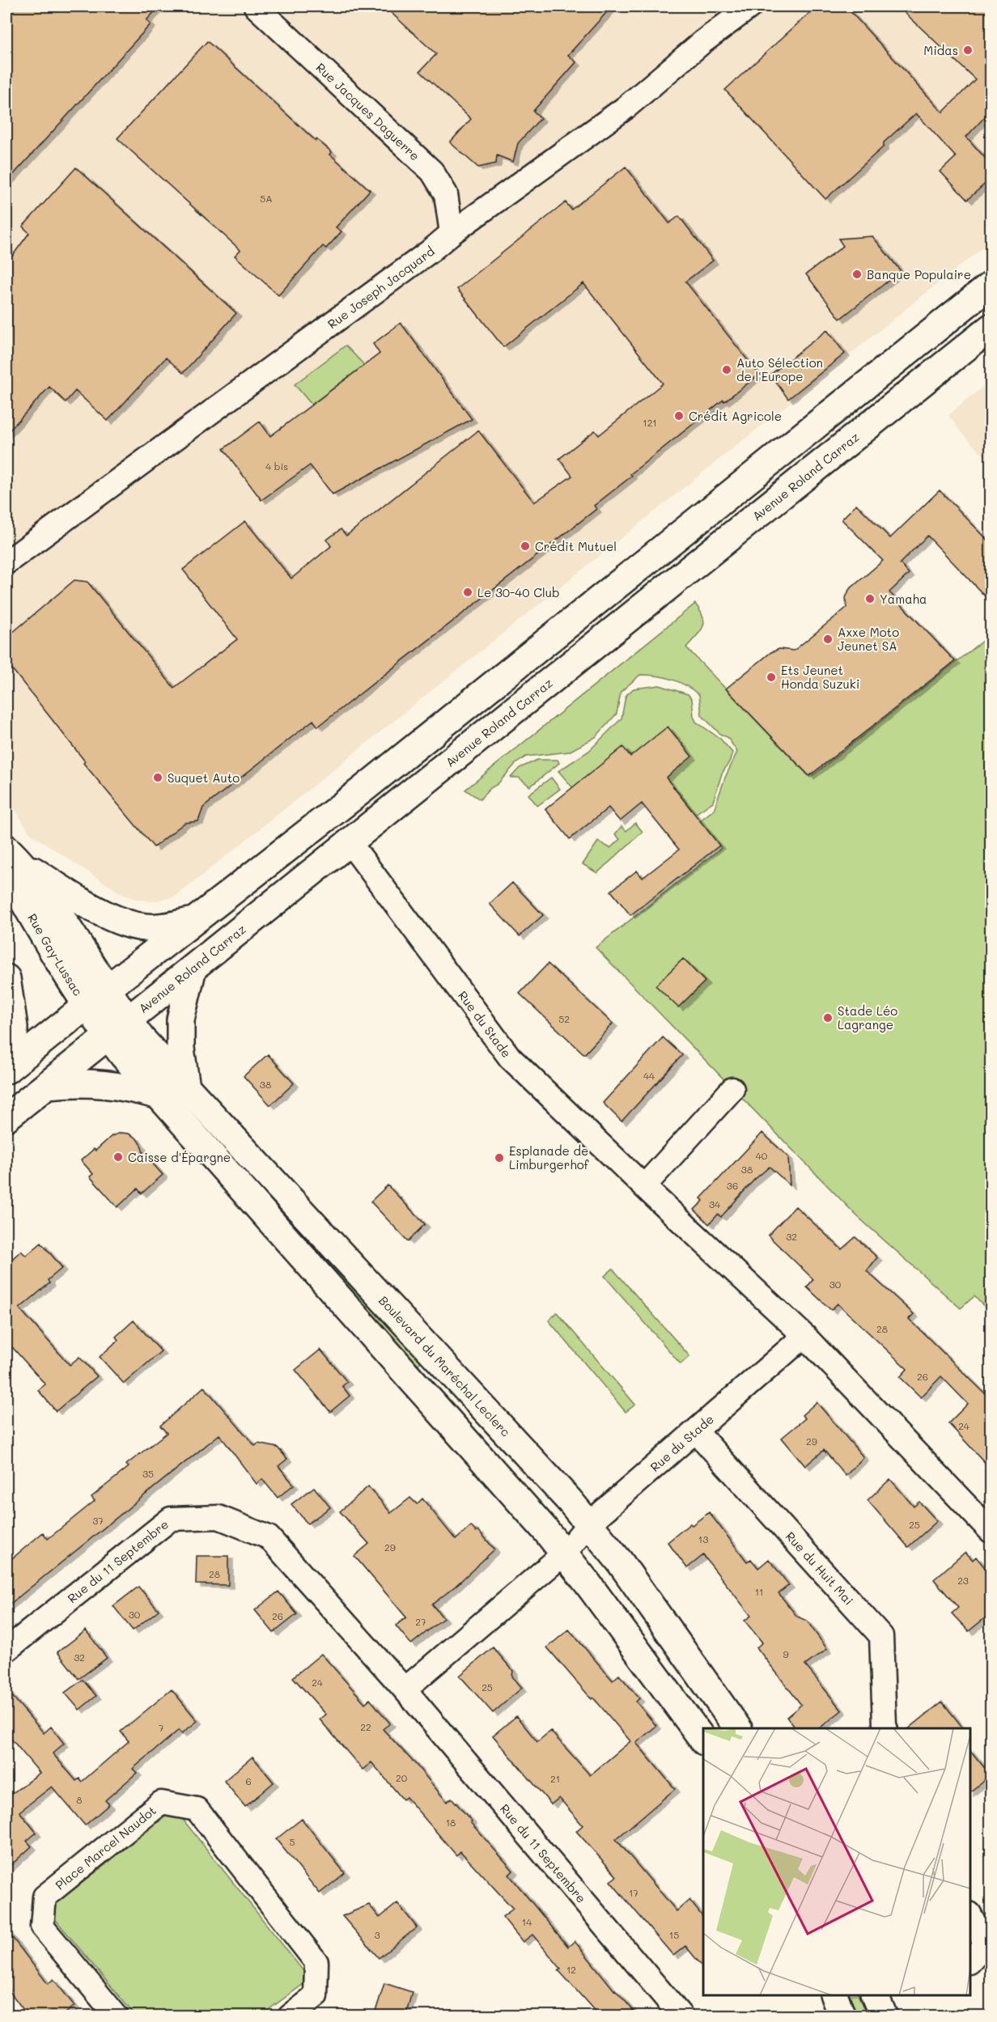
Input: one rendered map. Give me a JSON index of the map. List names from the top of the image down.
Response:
{
  "streets": {
    "main road": ["Avenue Roland Carraz", "Rue Gay-Lussac", "Boulevard du Maréchal Leclerc"],
    "street": [
      "Rue Jacques Daguerre",
      "Rue Joseph Jacquard",
      "Rue du Stade",
      "Rue du 11 Septembre",
      "Rue du Huit Mai",
      "Place Marcel Naudot"
    ]
  },
  "crossings": [
    ["Rue Jacques Daguerre", "Rue Joseph Jacquard"],
    ["Avenue Roland Carraz", "Rue Gay-Lussac"],
    ["Avenue Roland Carraz", "Rue du Stade"],
    ["Avenue Roland Carraz", "Boulevard du Maréchal Leclerc"],
    ["Rue Gay-Lussac", "Boulevard du Maréchal Leclerc"],
    ["Rue du Stade", "Boulevard du Maréchal Leclerc"],
    ["Rue du Stade", "Rue du Huit Mai"]
  ],
  "places": [
    "Midas",
    "Banque Populaire",
    "Auto Sélection de l'Europe",
    "Crédit Agricole",
    "Crédit Mutuel",
    "Le 30-40 Club",
    "Yamaha",
    "Axxe Moto Jeunet SA",
    "Ets Jeunet Honda Suzuki",
    "Suquet Auto",
    "Stade Léo Lagrange",
    "Caisse d'Épargne",
    "Esplanade de Limburgerhof"
  ],
  "house_numbers": [
    "5A",
    "121",
    "4 bis",
    "52",
    "44",
    "38",
    "40",
    "38",
    "36",
    "34",
    "32",
    "30",
    "28",
    "26",
    "24",
    "29",
    "35",
    "37",
    "25",
    "13",
    "29",
    "28",
    "23",
    "11",
    "30",
    "26",
    "27",
    "9",
    "32",
    "24",
    "25",
    "22",
    "7",
    "20",
    "21",
    "6",
    "8",
    "18",
    "5",
    "17",
    "14",
    "3",
    "15",
    "12"
  ]
}
